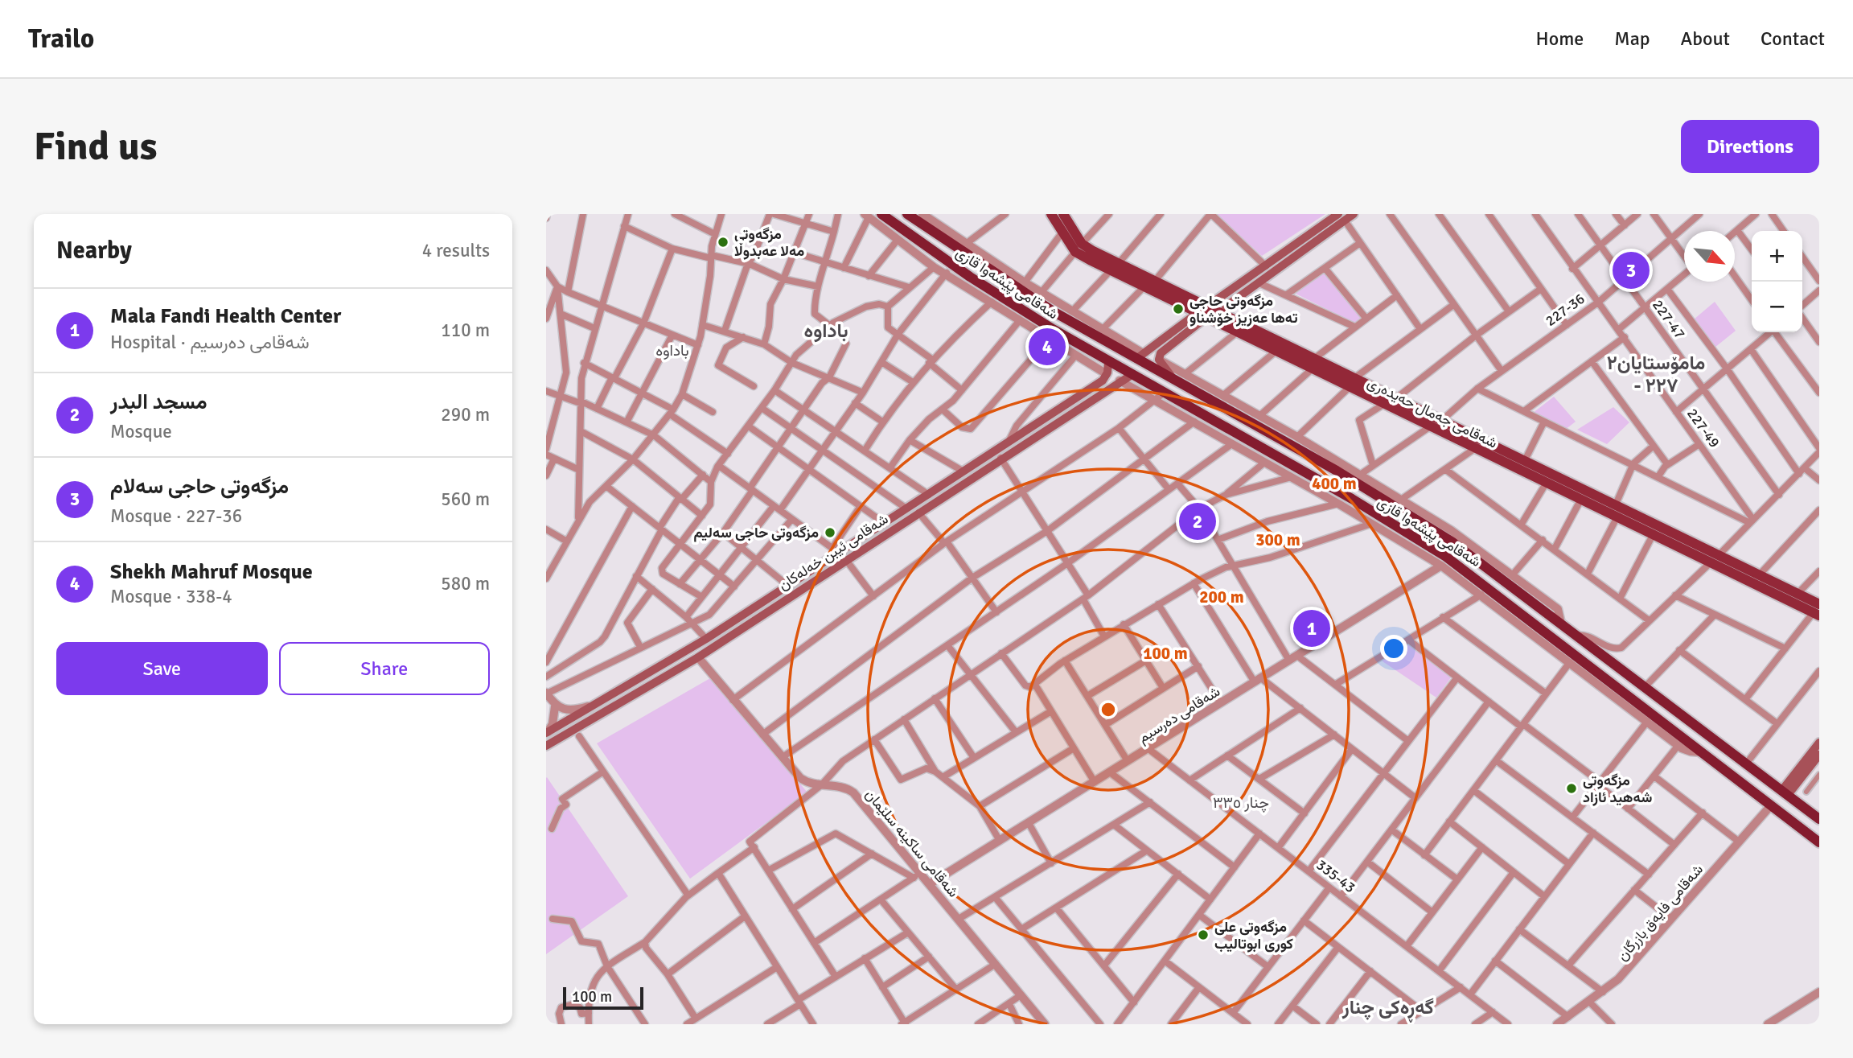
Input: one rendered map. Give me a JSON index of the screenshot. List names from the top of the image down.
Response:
{
  "streets": {
    "highway": ["شەقامی پێشەوا قازی"],
    "main road": ["شەقامی جەمال حەیدەری", "شەقامی ئیبن خەلەکان"],
    "street": [
      "227-36",
      "227-47",
      "227-49",
      "شەقامی دەرسیم",
      "شەقامی ساکینە سلێمان",
      "335-43",
      "شەقامی فایەق بازرگان"
    ]
  },
  "crossings": [
    ["شەقامی پێشەوا قازی", "شەقامی ئیبن خەلەکان"],
    ["شەقامی پێشەوا قازی", "شەقامی دەرسیم"],
    ["شەقامی پێشەوا قازی", "شەقامی فایەق بازرگان"],
    ["227-36", "227-47"],
    ["227-36", "شەقامی جەمال حەیدەری"],
    ["227-36", "227-49"],
    ["شەقامی ئیبن خەلەکان", "شەقامی ساکینە سلێمان"],
    ["شەقامی دەرسیم", "شەقامی ساکینە سلێمان"],
    ["شەقامی دەرسیم", "335-43"]
  ],
  "districts": [
    "باداوە",
    "باداوە",
    "مامۆستایان٢ - ٢٢٧",
    "چنار ٣٣٥",
    "گەڕەکی چنار"
  ],
  "places": [
    "مزگەوتی مەلا عەبدوڵا",
    "مزگەوتی حاجی تەها عەزیز خۆشناو",
    "مزگەوتی حاجی سەلیم",
    "مزگەوتی شەهید ئازاد",
    "مزگەوتی علی کوری ابوتالیب"
  ],
  "scale_bar": "100 m",
  "north": "bottom right",
  "page": {
    "header": "Trailo",
    "nav": [
      "Home",
      "Map",
      "About",
      "Contact"
    ],
    "buttons": [
      "Directions",
      ["Save", "Share"]
    ],
    "title": "Find us",
    "heading": ["Nearby", "4 results"],
    "map_buttons": ["+", "−"],
    "pins": [
      "3",
      "4",
      "2",
      "1"
    ],
    "list": [
      {
        "mark": "1",
        "name": "Mala Fandi Health Center",
        "note": "Hospital · شەقامی دەرسیم",
        "value": "110 m"
      },
      {
        "mark": "2",
        "name": "مسجد البدر",
        "note": "Mosque",
        "value": "290 m"
      },
      {
        "mark": "3",
        "name": "مزگەوتی حاجی سەلام",
        "note": "Mosque · 227-36",
        "value": "560 m"
      },
      {
        "mark": "4",
        "name": "Shekh Mahruf Mosque",
        "note": "Mosque · 338-4",
        "value": "580 m"
      }
    ],
    "scale": "100 m"
  },
  "rings": [
    "400 m",
    "300 m",
    "200 m",
    "100 m"
  ]
}
